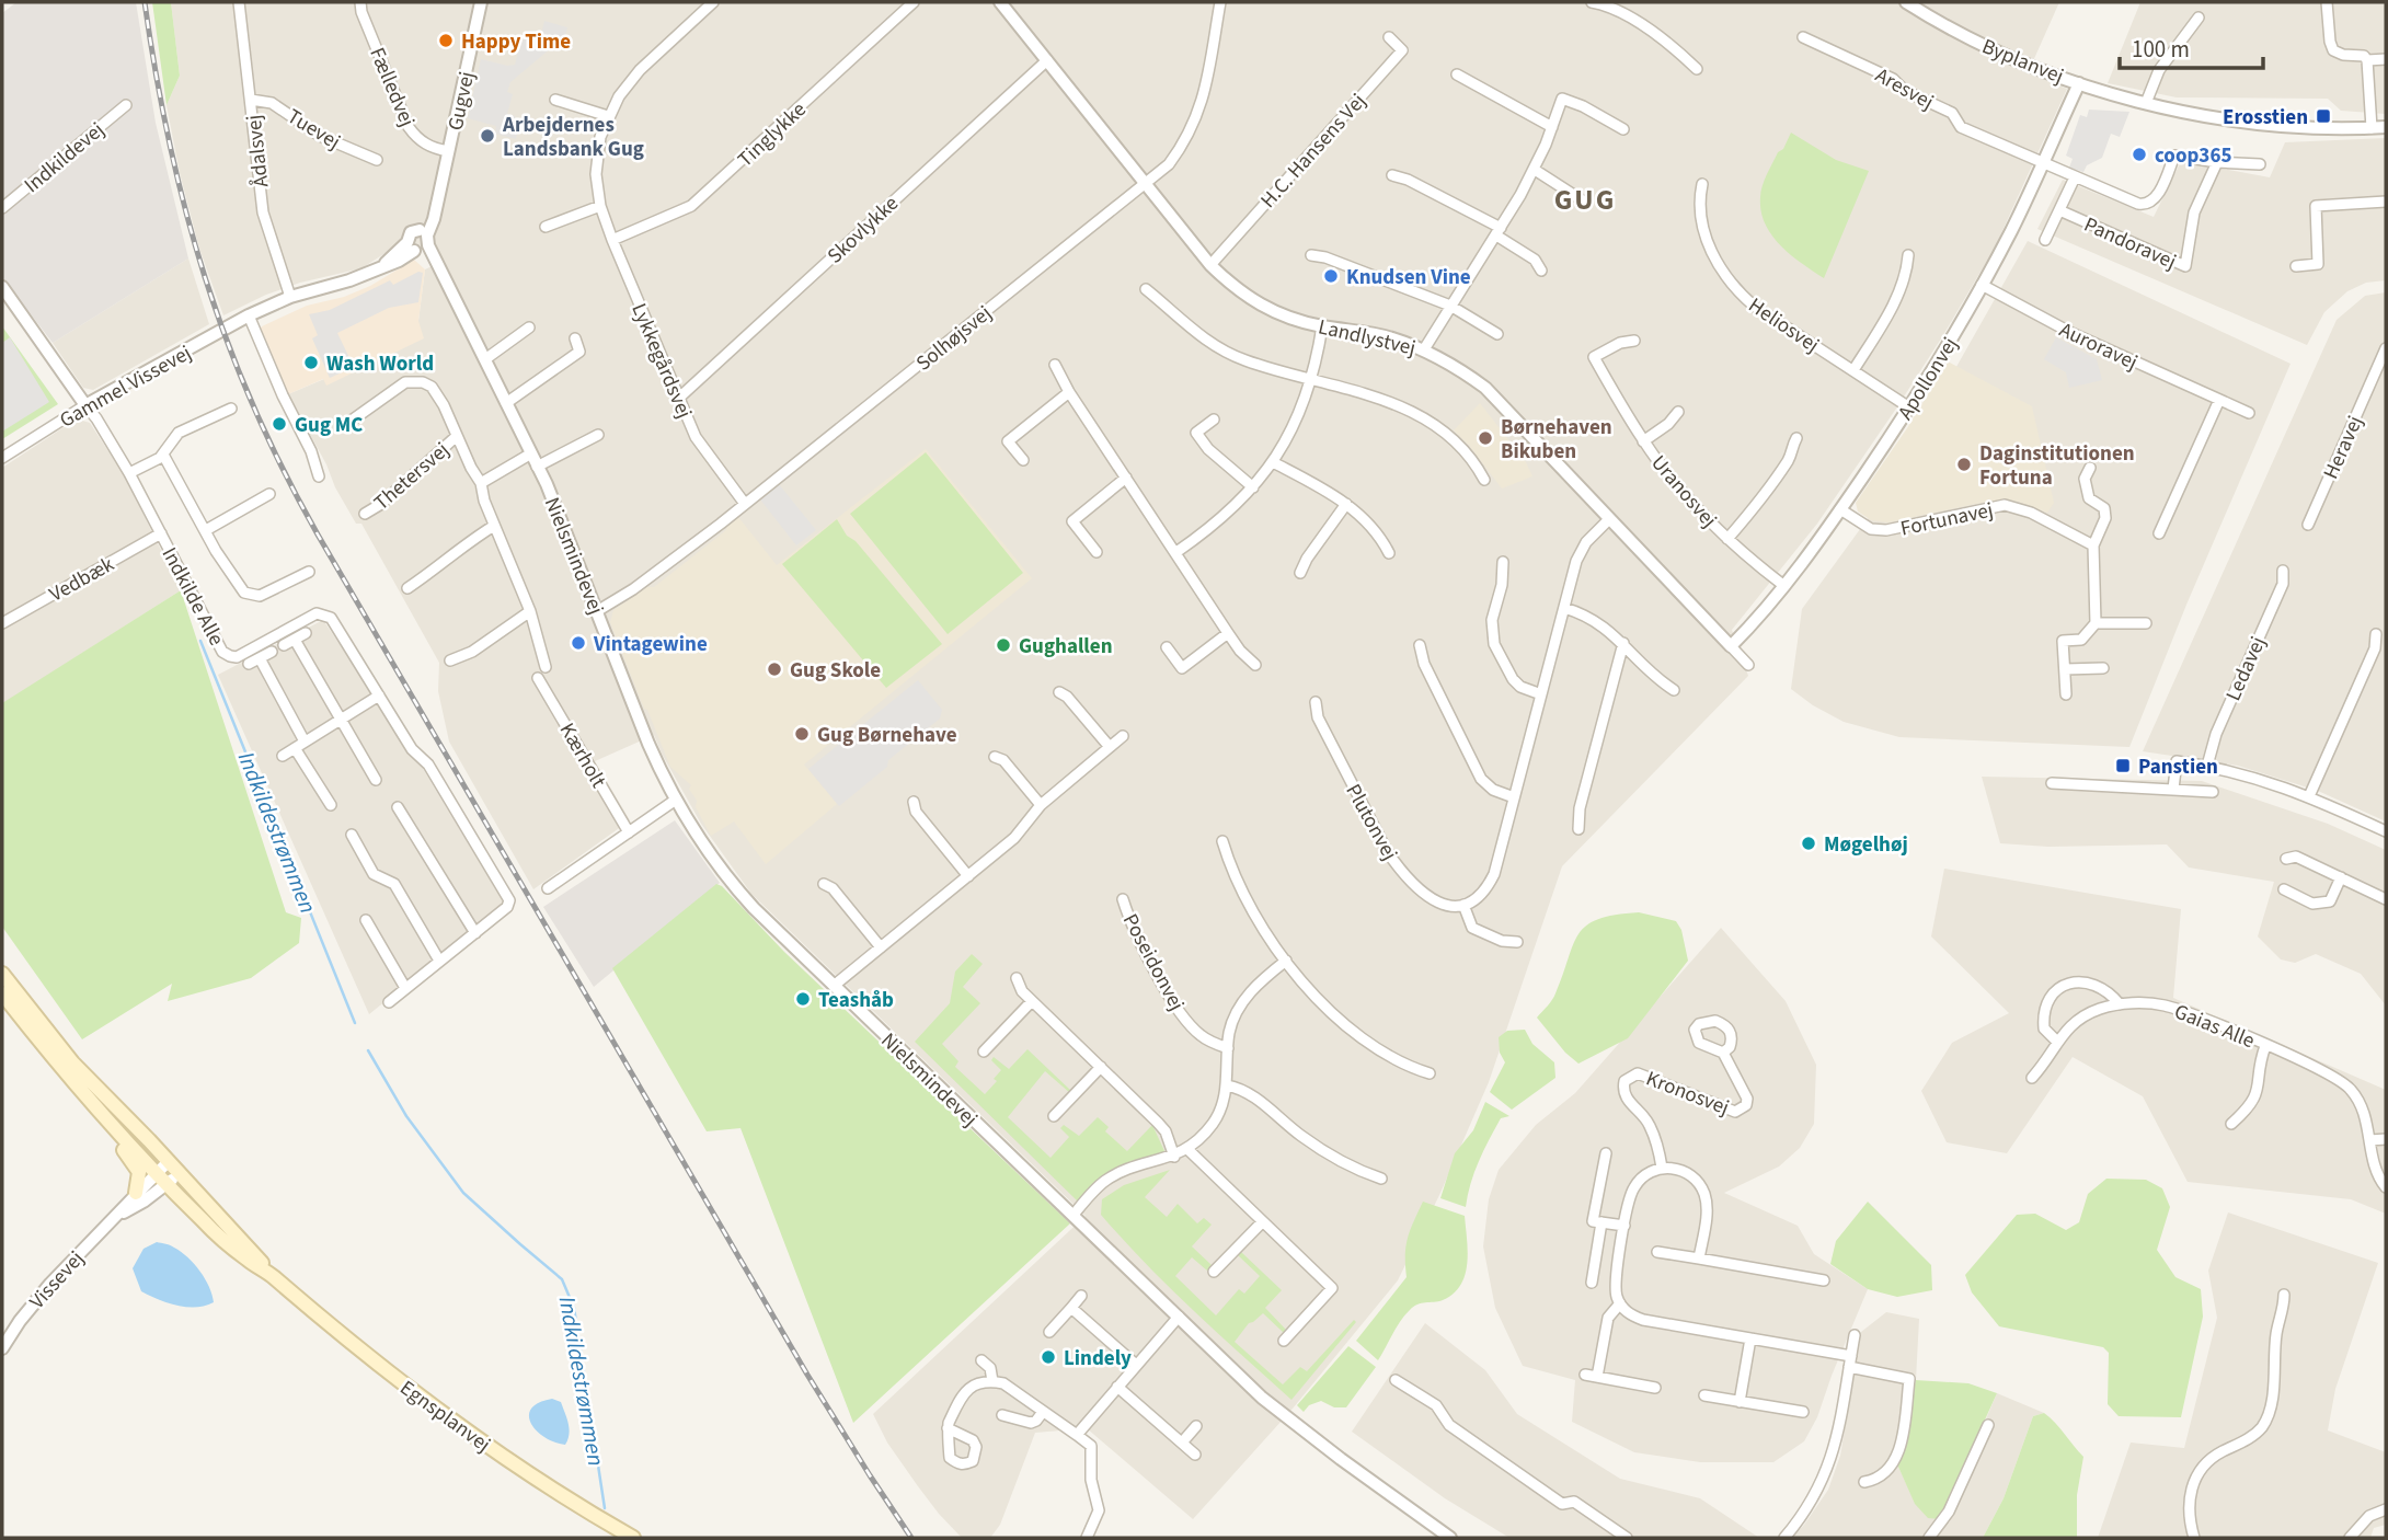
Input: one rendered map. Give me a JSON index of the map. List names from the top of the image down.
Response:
{
  "streets": {
    "main road": ["Egnsplanvej"],
    "street": [
      "Byplanvej",
      "Fælledvej",
      "Aresvej",
      "Gugvej",
      "Tuevej",
      "Tinglykke",
      "H.C. Hansens Vej",
      "Ådalsvej",
      "Indkildevej",
      "Skovlykke",
      "Pandoravej",
      "Heliosvej",
      "Landlystvej",
      "Solhøjsvej",
      "Auroravej",
      "Lykkegårdsvej",
      "Apollonvej",
      "Gammel Vissevej",
      "Heravej",
      "Thetersvej",
      "Uranosvej",
      "Fortunavej",
      "Nielsmindevej",
      "Vedbæk",
      "Indkilde Alle",
      "Ledavej",
      "Kærholt",
      "Plutonvej",
      "Poseidonvej",
      "Gaias Alle",
      "Kronosvej",
      "Vissevej"
    ]
  },
  "crossings": [
    ["Byplanvej", "Apollonvej"],
    ["Fælledvej", "Gugvej"],
    ["Aresvej", "Pandoravej"],
    ["Aresvej", "Apollonvej"],
    ["Gugvej", "Gammel Vissevej"],
    ["Gugvej", "Nielsmindevej"],
    ["Tuevej", "Ådalsvej"],
    ["Tinglykke", "Lykkegårdsvej"],
    ["H.C. Hansens Vej", "Landlystvej"],
    ["Ådalsvej", "Gammel Vissevej"],
    ["Skovlykke", "Landlystvej"],
    ["Skovlykke", "Lykkegårdsvej"],
    ["Pandoravej", "Apollonvej"],
    ["Heliosvej", "Apollonvej"],
    ["Landlystvej", "Solhøjsvej"],
    ["Landlystvej", "Apollonvej"],
    ["Solhøjsvej", "Lykkegårdsvej"],
    ["Solhøjsvej", "Nielsmindevej"],
    ["Auroravej", "Apollonvej"],
    ["Apollonvej", "Uranosvej"],
    ["Apollonvej", "Fortunavej"],
    ["Gammel Vissevej", "Nielsmindevej"],
    ["Gammel Vissevej", "Indkilde Alle"],
    ["Vedbæk", "Indkilde Alle"],
    ["Vissevej", "Egnsplanvej"]
  ],
  "districts": ["GUG"],
  "water": ["Indkildestrømmen"],
  "places": {
    "other": [
      "Happy Time",
      "Arbejdernes Landsbank Gug",
      "coop365",
      "Knudsen Vine",
      "Wash World",
      "Gug MC",
      "Børnehaven Bikuben",
      "Daginstitutionen Fortuna",
      "Vintagewine",
      "Gughallen",
      "Gug Skole",
      "Gug Børnehave",
      "Møgelhøj",
      "Teashåb",
      "Lindely"
    ],
    "transit": ["Erosstien", "Panstien"]
  },
  "scale_bar": "100 m"
}
